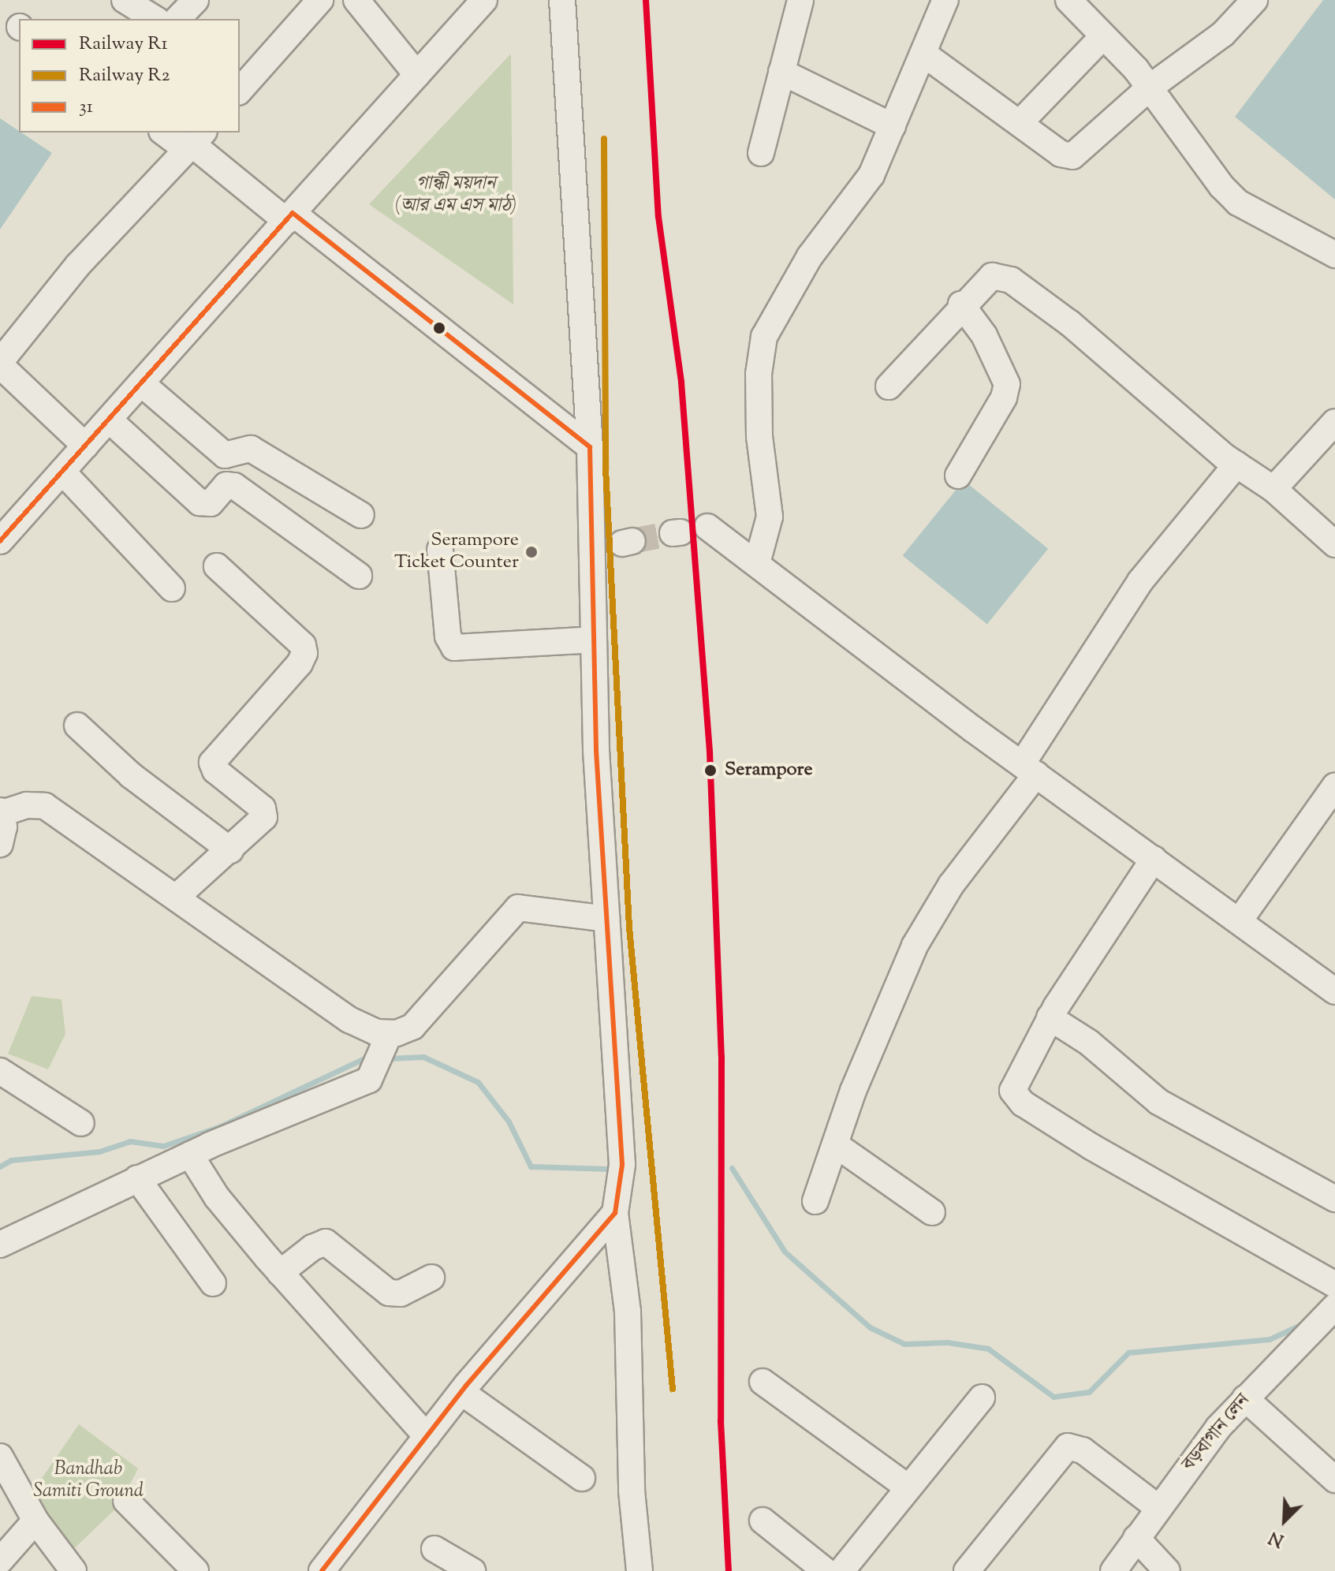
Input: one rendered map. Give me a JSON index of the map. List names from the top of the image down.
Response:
{
  "streets": {
    "street": ["বড়বাগান লেন"]
  },
  "parks": ["গান্ধী ময়দান (আর এম এস মাঠ)", "Bandhab Samiti Ground"],
  "places": ["Serampore Ticket Counter", "Serampore"],
  "lines": ["rail line R1", "rail line R2", "transit line 31"],
  "legend": ["Railway R1", "Railway R2", "31"],
  "north": "bottom left"
}
